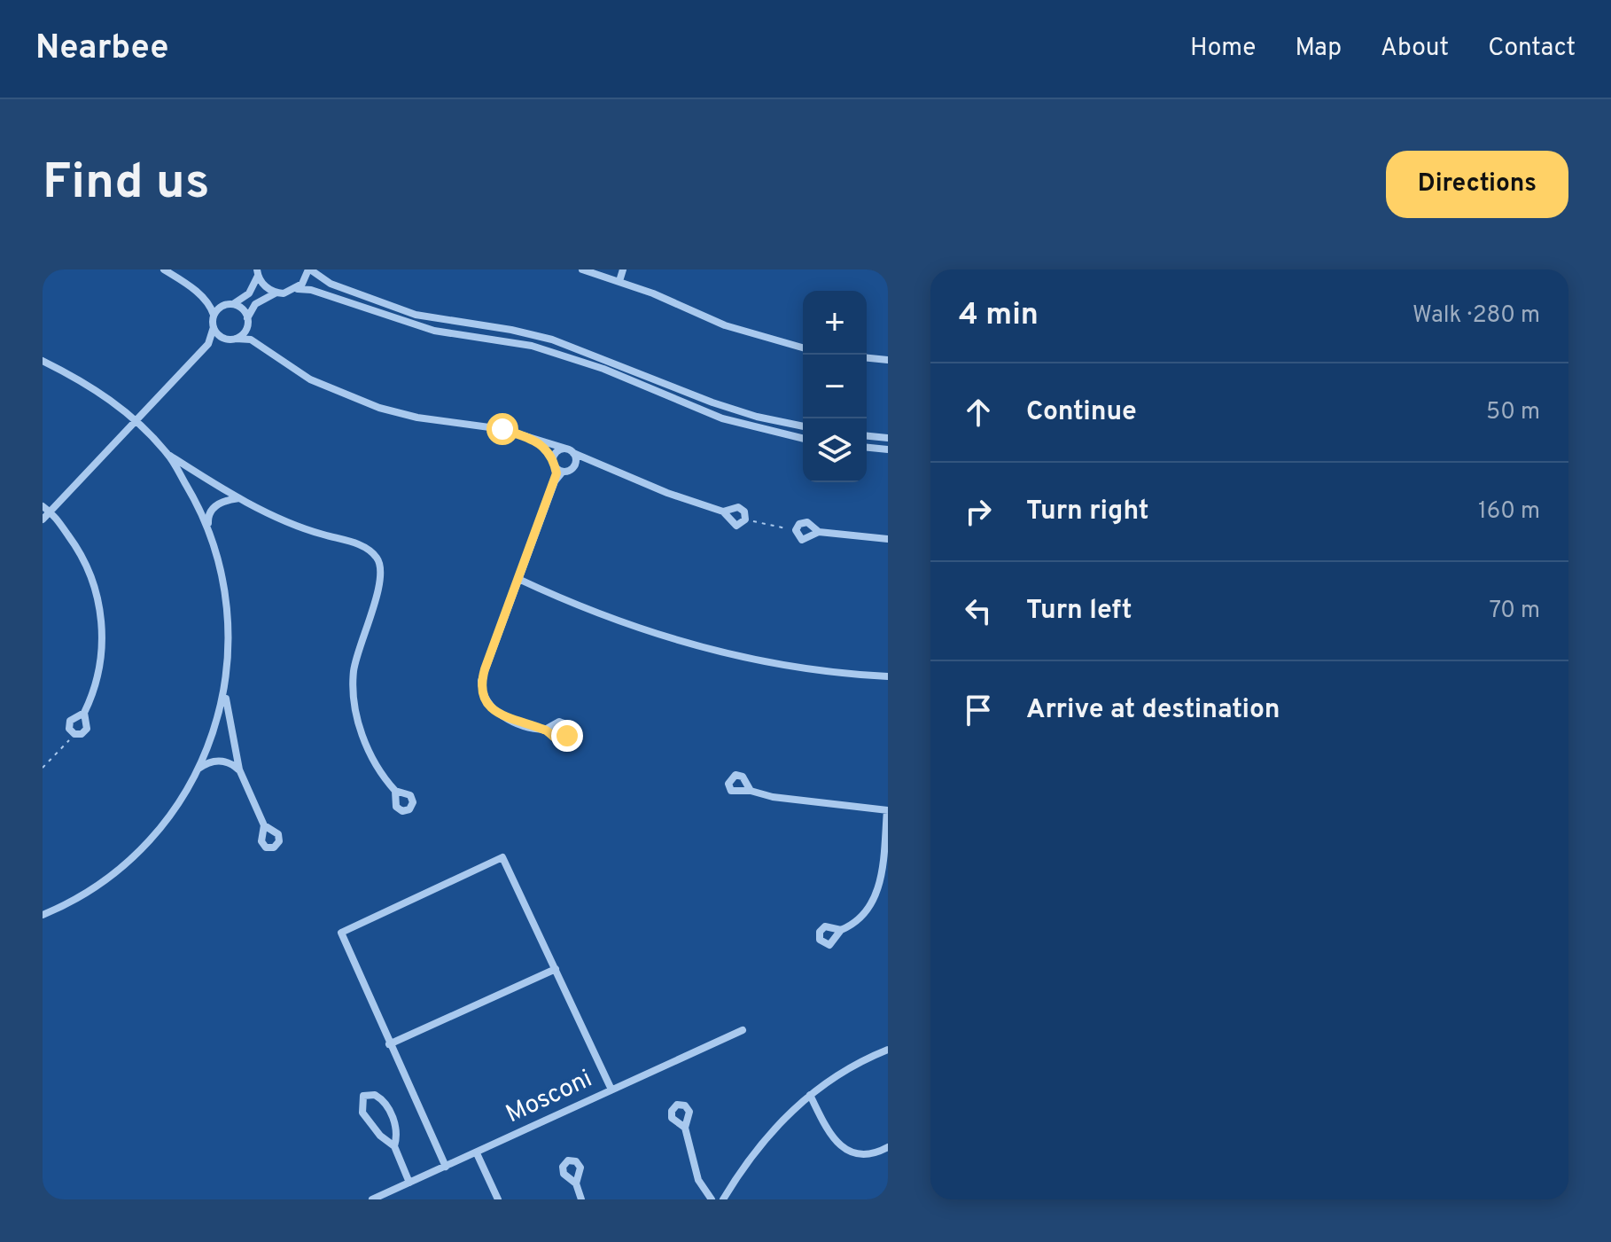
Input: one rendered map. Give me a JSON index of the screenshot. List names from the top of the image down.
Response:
{
  "streets": {
    "street": ["Mosconi"]
  },
  "page": {
    "header": "Nearbee",
    "nav": [
      "Home",
      "Map",
      "About",
      "Contact"
    ],
    "buttons": "Directions",
    "title": "Find us",
    "heading": ["4 min", "Walk · 280 m"],
    "map_buttons": ["+", "−"],
    "list": [
      ["Continue", "50 m"],
      ["Turn right", "160 m"],
      ["Turn left", "70 m"],
      "Arrive at destination"
    ]
  }
}
